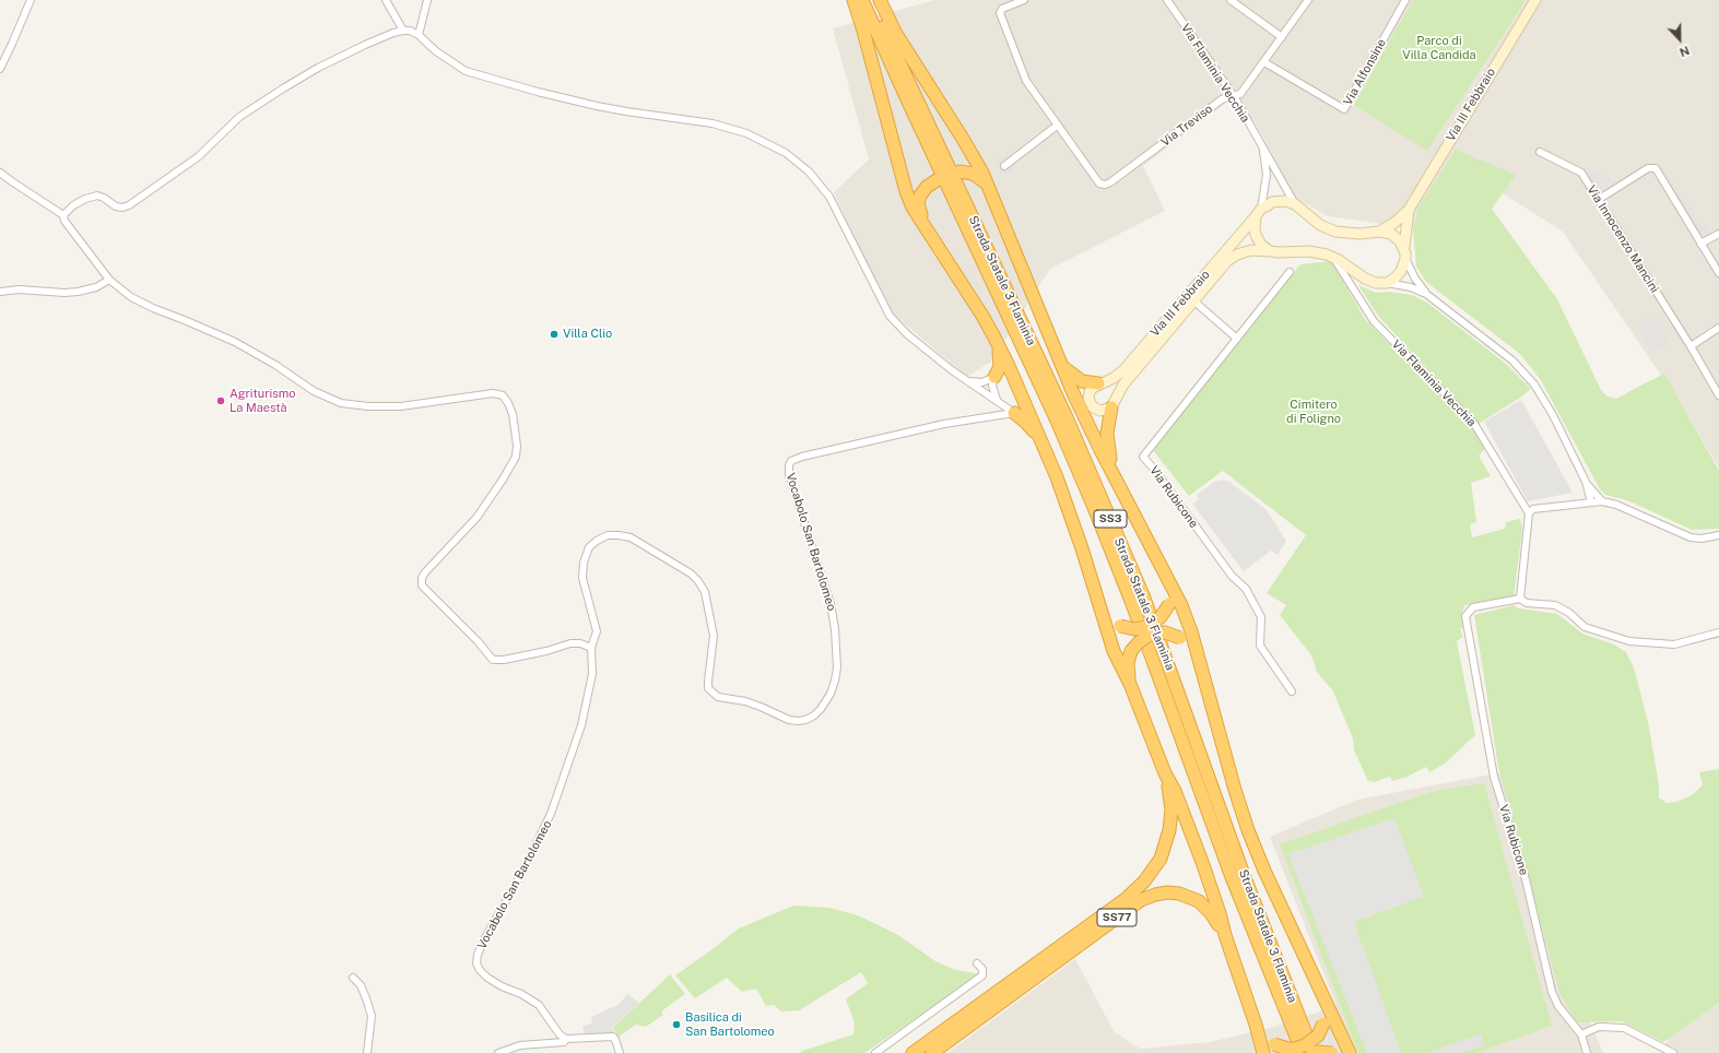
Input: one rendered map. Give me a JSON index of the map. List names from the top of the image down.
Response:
{
  "streets": {
    "highway": ["Strada Statale 3 Flaminia", "SS3", "SS77"],
    "main road": ["Via Flaminia Vecchia", "Via III Febbraio"],
    "street": [
      "Via Alfonsine",
      "Via Treviso",
      "Via Innocenzo Mancini",
      "Via Rubicone",
      "Vocabolo San Bartolomeo"
    ]
  },
  "crossings": [
    ["Via Alfonsine", "Via Treviso"],
    ["Via Flaminia Vecchia", "Via III Febbraio"],
    ["Via Flaminia Vecchia", "Via Treviso"]
  ],
  "parks": ["Parco di Villa Candida", "Cimitero di Foligno"],
  "places": ["Villa Clio", "Agriturismo La Maestà", "Basilica di San Bartolomeo"],
  "north": "bottom"
}
